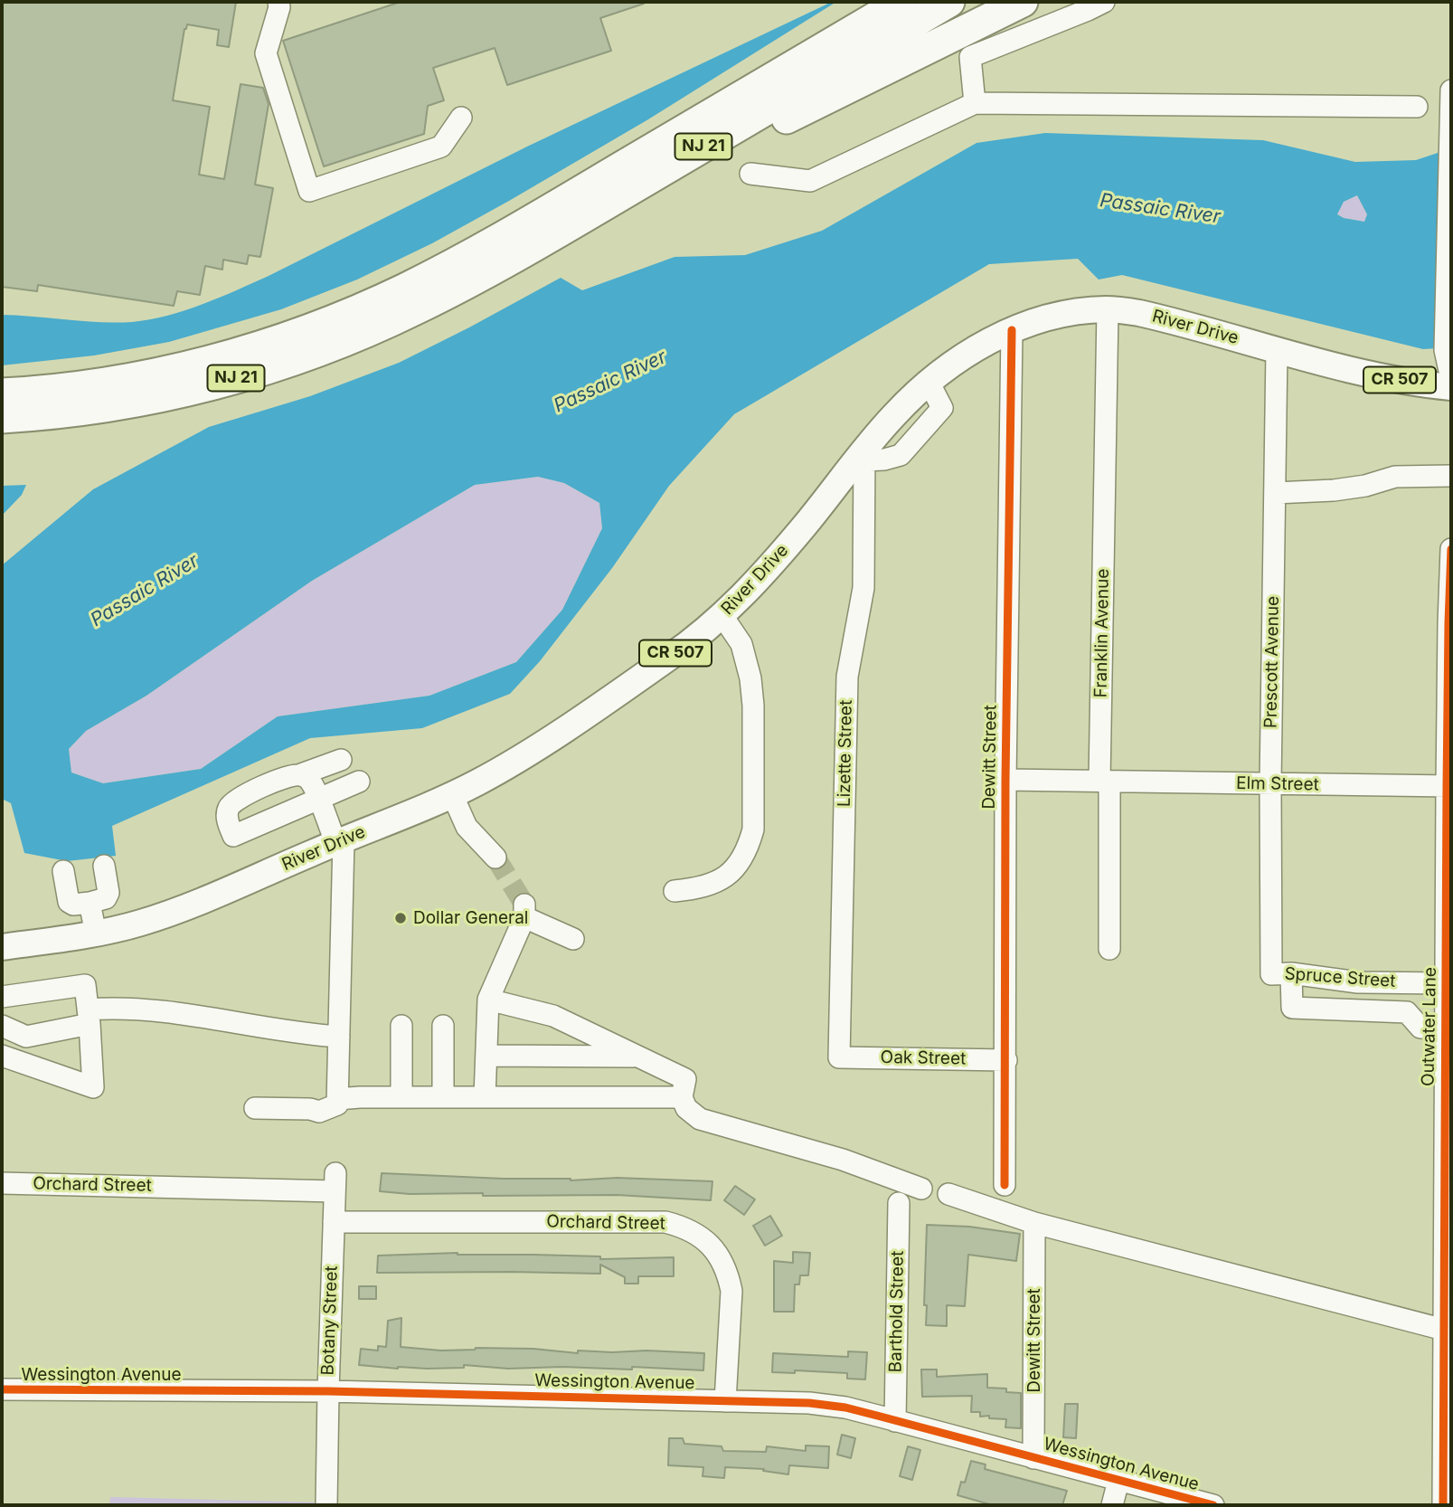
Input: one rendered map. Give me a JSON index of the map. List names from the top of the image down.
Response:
{
  "streets": {
    "highway": ["NJ 21"],
    "main road": ["River Drive", "CR 507"],
    "street": [
      "Franklin Avenue",
      "Prescott Avenue",
      "Lizette Street",
      "Dewitt Street",
      "Elm Street",
      "Spruce Street",
      "Outwater Lane",
      "Oak Street",
      "Orchard Street",
      "Barthold Street",
      "Botany Street",
      "Wessington Avenue"
    ]
  },
  "crossings": [
    ["River Drive", "Franklin Avenue"],
    ["River Drive", "Prescott Avenue"],
    ["River Drive", "Lizette Street"],
    ["River Drive", "Dewitt Street"],
    ["Franklin Avenue", "Elm Street"],
    ["Prescott Avenue", "Elm Street"],
    ["Prescott Avenue", "Spruce Street"],
    ["Prescott Avenue", "Outwater Lane"],
    ["Lizette Street", "Oak Street"],
    ["Dewitt Street", "Elm Street"],
    ["Dewitt Street", "Oak Street"],
    ["Dewitt Street", "Wessington Avenue"],
    ["Elm Street", "Outwater Lane"],
    ["Spruce Street", "Outwater Lane"],
    ["Orchard Street", "Botany Street"],
    ["Orchard Street", "Wessington Avenue"],
    ["Barthold Street", "Wessington Avenue"],
    ["Botany Street", "Wessington Avenue"]
  ],
  "water": ["Passaic River"],
  "places": ["Dollar General"]
}
